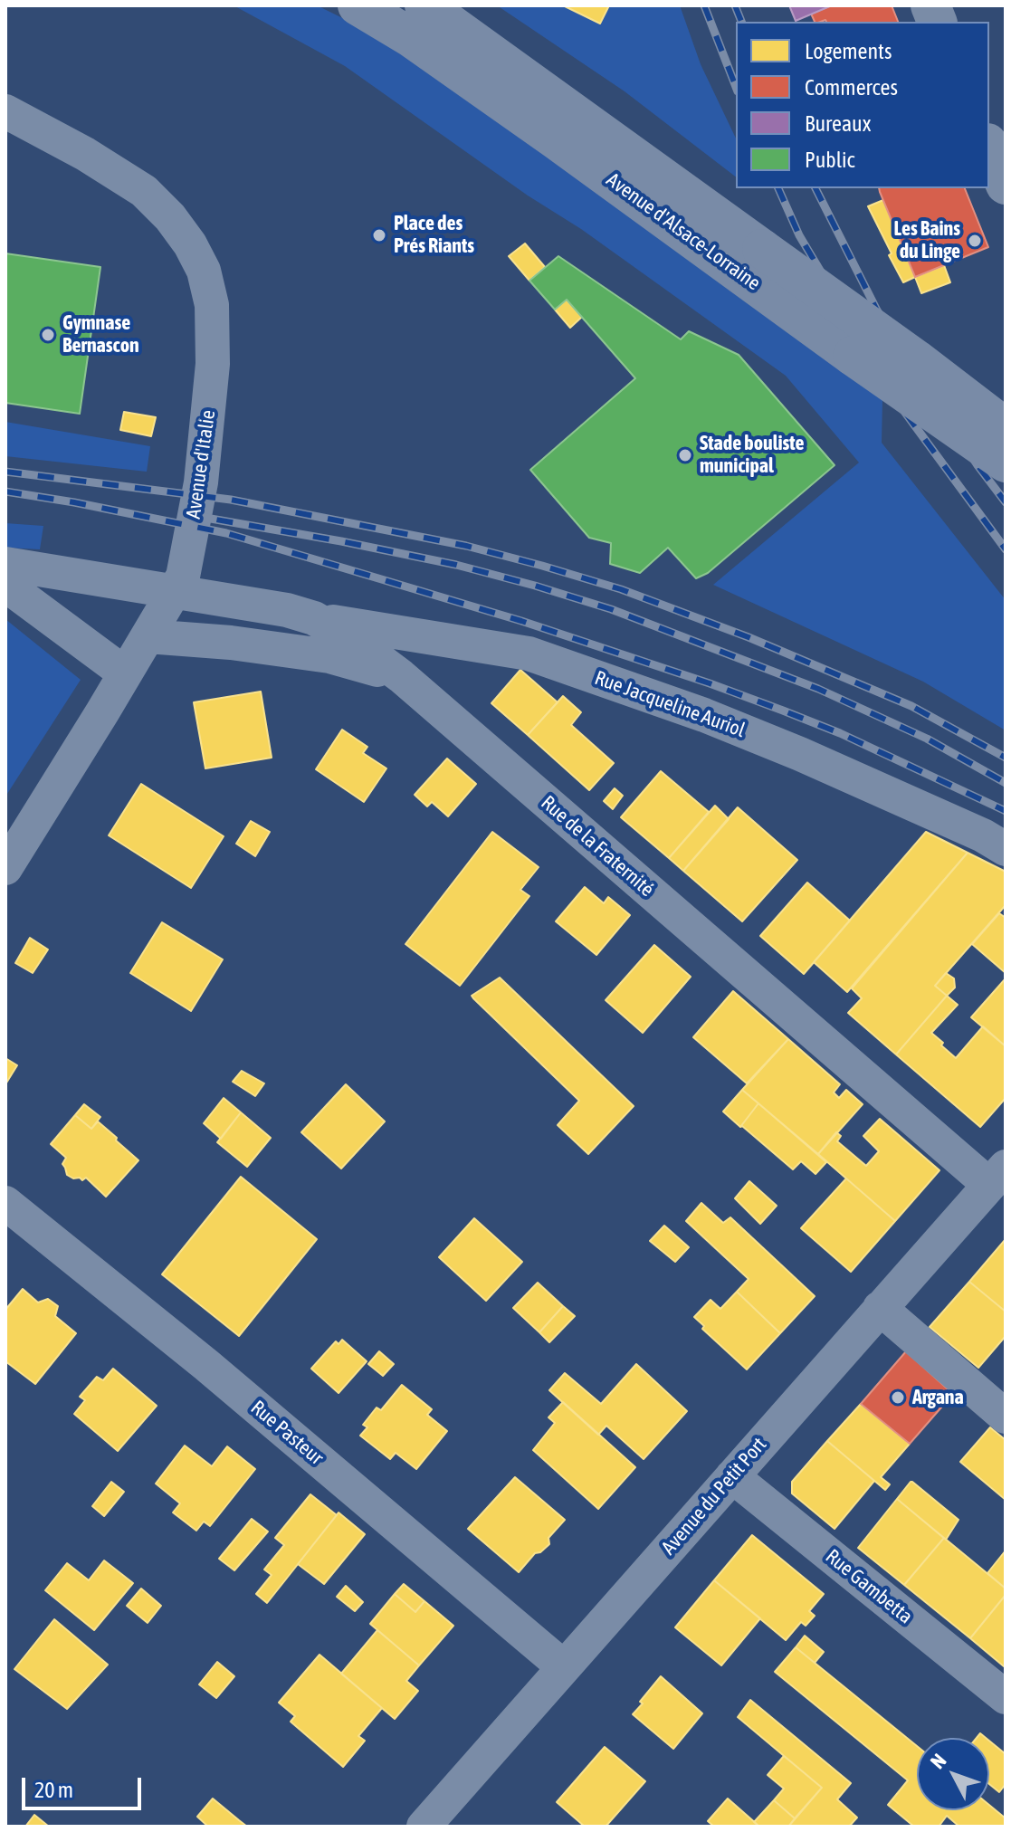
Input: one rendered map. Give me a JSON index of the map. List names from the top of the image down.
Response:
{
  "streets": {
    "main road": ["Avenue d'Alsace-Lorraine"],
    "street": [
      "Avenue d'Italie",
      "Rue Jacqueline Auriol",
      "Rue de la Fraternité",
      "Rue Pasteur",
      "Avenue du Petit Port",
      "Rue Gambetta"
    ]
  },
  "crossings": [
    ["Avenue d'Italie", "Rue Jacqueline Auriol"],
    ["Avenue d'Italie", "Rue de la Fraternité"],
    ["Rue Jacqueline Auriol", "Rue de la Fraternité"],
    ["Rue de la Fraternité", "Avenue du Petit Port"],
    ["Rue Pasteur", "Avenue du Petit Port"],
    ["Avenue du Petit Port", "Rue Gambetta"]
  ],
  "places": [
    "Place des Prés Riants",
    "Les Bains du Linge",
    "Gymnase Bernascon",
    "Stade bouliste municipal",
    "Argana"
  ],
  "legend": [
    "Logements",
    "Commerces",
    "Bureaux",
    "Public"
  ],
  "scale_bar": "20 m",
  "north": "top left"
}
